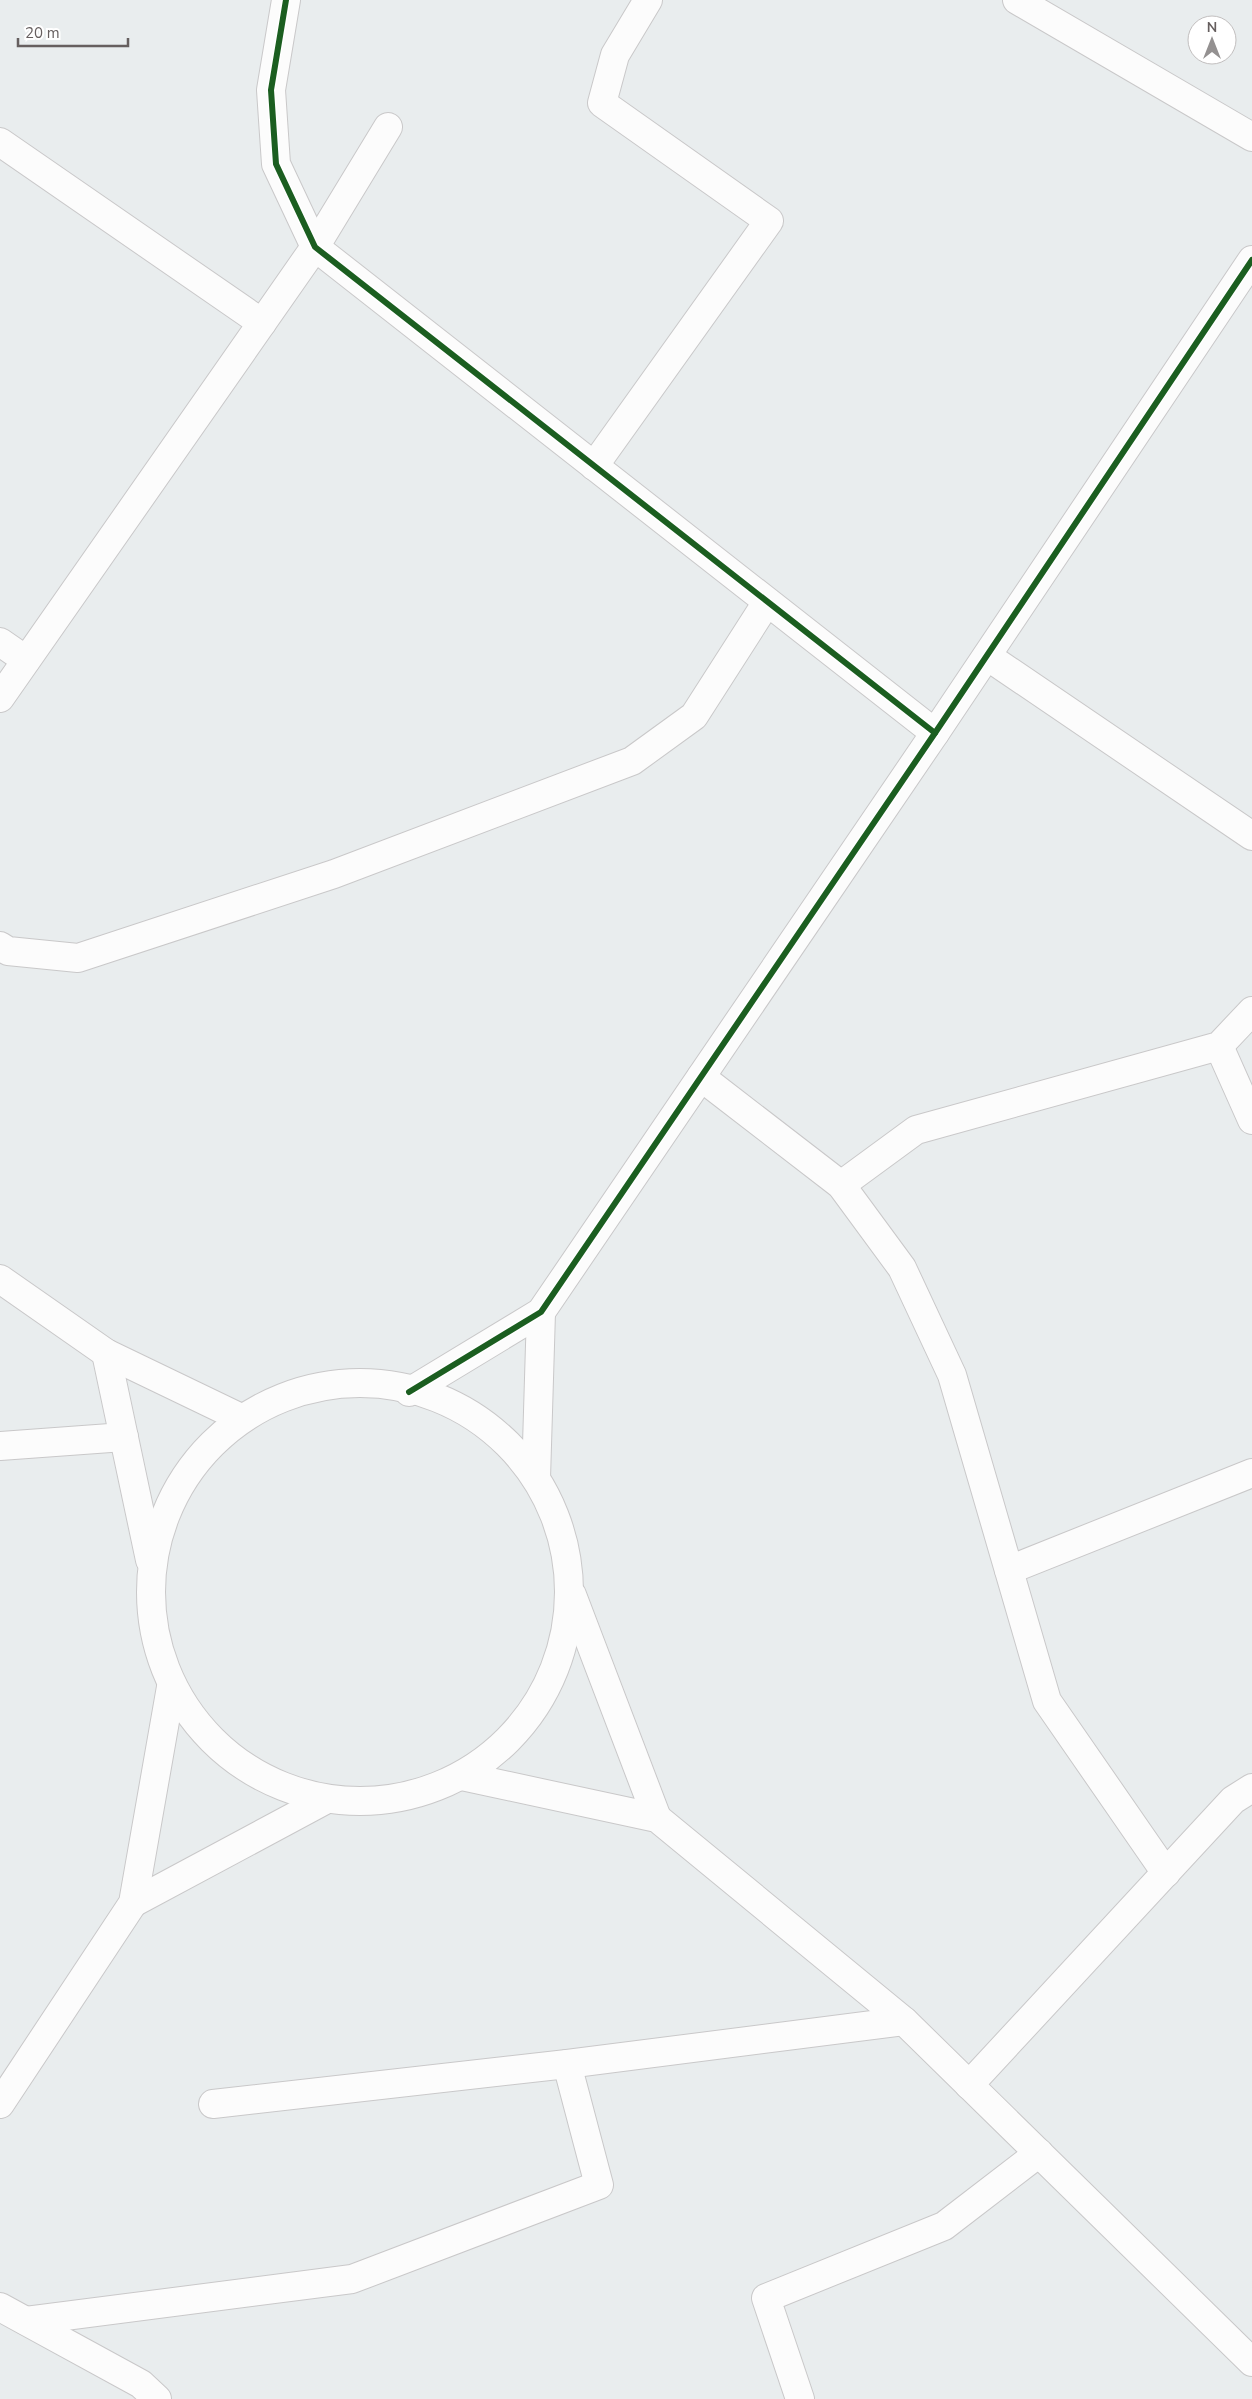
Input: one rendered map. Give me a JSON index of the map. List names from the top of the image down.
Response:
{
  "scale_bar": "20 m",
  "north": "top"
}
